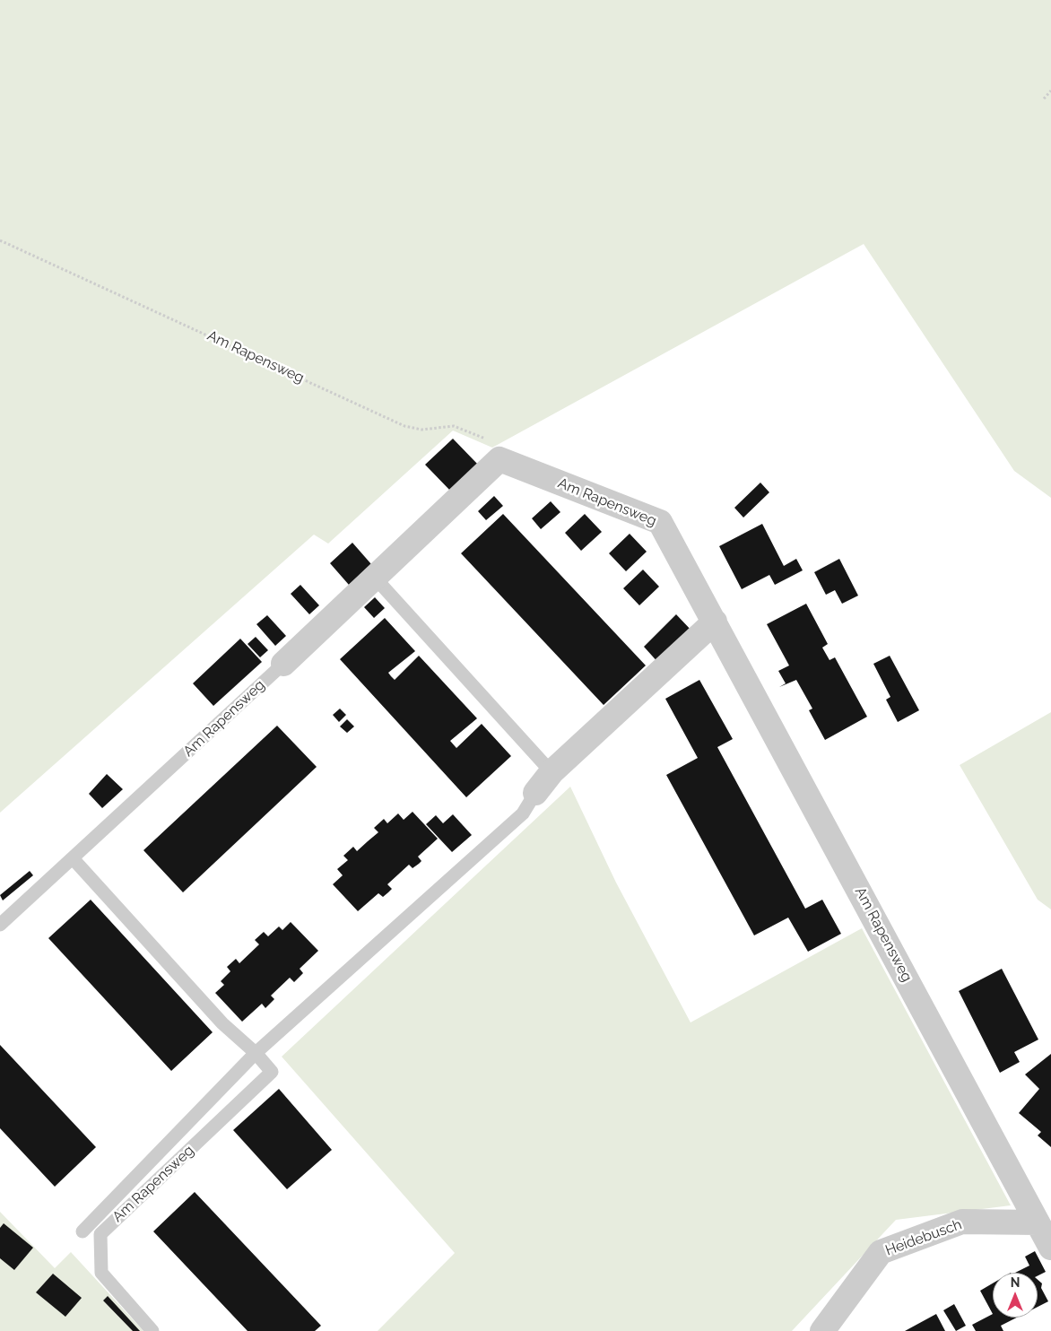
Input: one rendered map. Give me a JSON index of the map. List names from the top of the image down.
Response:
{
  "streets": {
    "street": ["Am Rapensweg", "Heidebusch"]
  },
  "crossings": [
    ["Am Rapensweg", "Heidebusch"]
  ],
  "north": "top"
}
